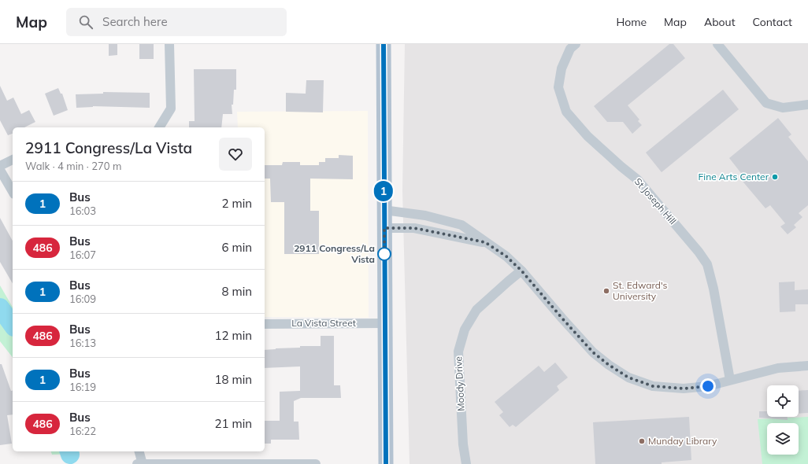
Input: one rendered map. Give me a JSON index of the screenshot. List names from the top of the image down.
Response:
{
  "streets": {
    "street": ["St Joseph Hill", "La Vista Street", "Moody Drive"]
  },
  "places": [
    "Fine Arts Center",
    "2911 Congress/La Vista",
    "St. Edward's University",
    "Munday Library"
  ],
  "lines": ["bus line 1"],
  "page": {
    "header": "Map",
    "search": "Search here",
    "nav": [
      "Home",
      "Map",
      "About",
      "Contact"
    ],
    "on_map": "1",
    "heading": ["2911 Congress/La Vista", "Walk · 4 min · 270 m"],
    "list": [
      {
        "mark": "1",
        "name": "Bus",
        "note": "16:03",
        "value": "2 min"
      },
      {
        "mark": "486",
        "name": "Bus",
        "note": "16:07",
        "value": "6 min"
      },
      {
        "mark": "1",
        "name": "Bus",
        "note": "16:09",
        "value": "8 min"
      },
      {
        "mark": "486",
        "name": "Bus",
        "note": "16:13",
        "value": "12 min"
      },
      {
        "mark": "1",
        "name": "Bus",
        "note": "16:19",
        "value": "18 min"
      },
      {
        "mark": "486",
        "name": "Bus",
        "note": "16:22",
        "value": "21 min"
      }
    ]
  }
}
